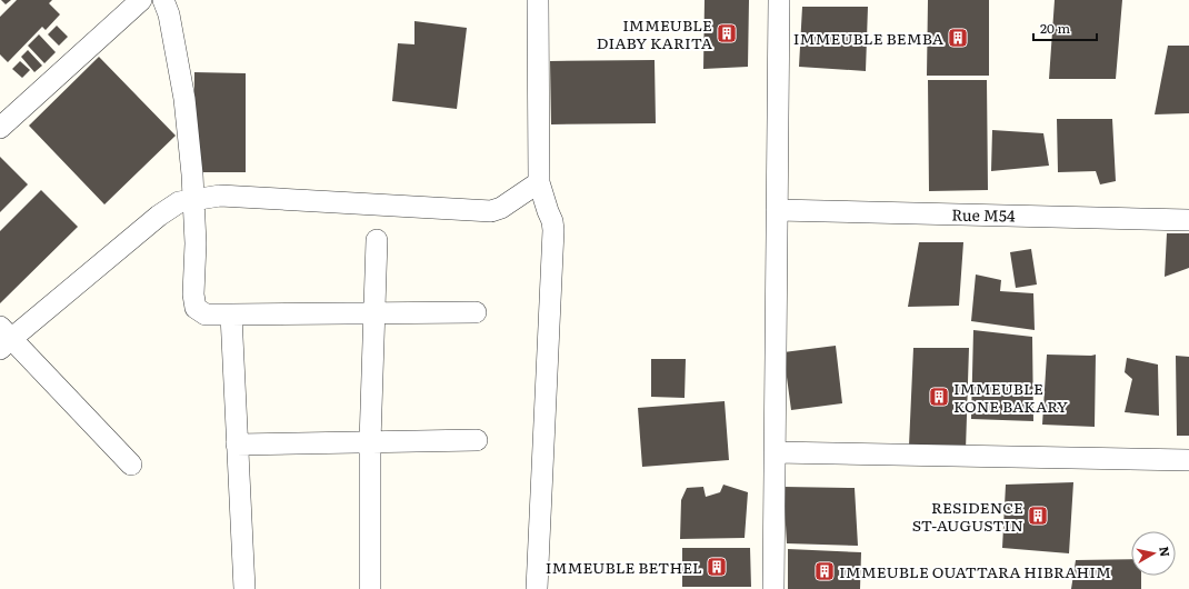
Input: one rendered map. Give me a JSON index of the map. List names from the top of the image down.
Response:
{
  "streets": {
    "street": ["Rue M54"]
  },
  "places": {
    "building": [
      "IMMEUBLE DIABY KARITA",
      "IMMEUBLE BEMBA",
      "IMMEUBLE KONE BAKARY",
      "RESIDENCE ST-AUGUSTIN",
      "IMMEUBLE BETHEL",
      "IMMEUBLE OUATTARA HIBRAHIM"
    ]
  },
  "scale_bar": "20 m",
  "north": "right"
}
